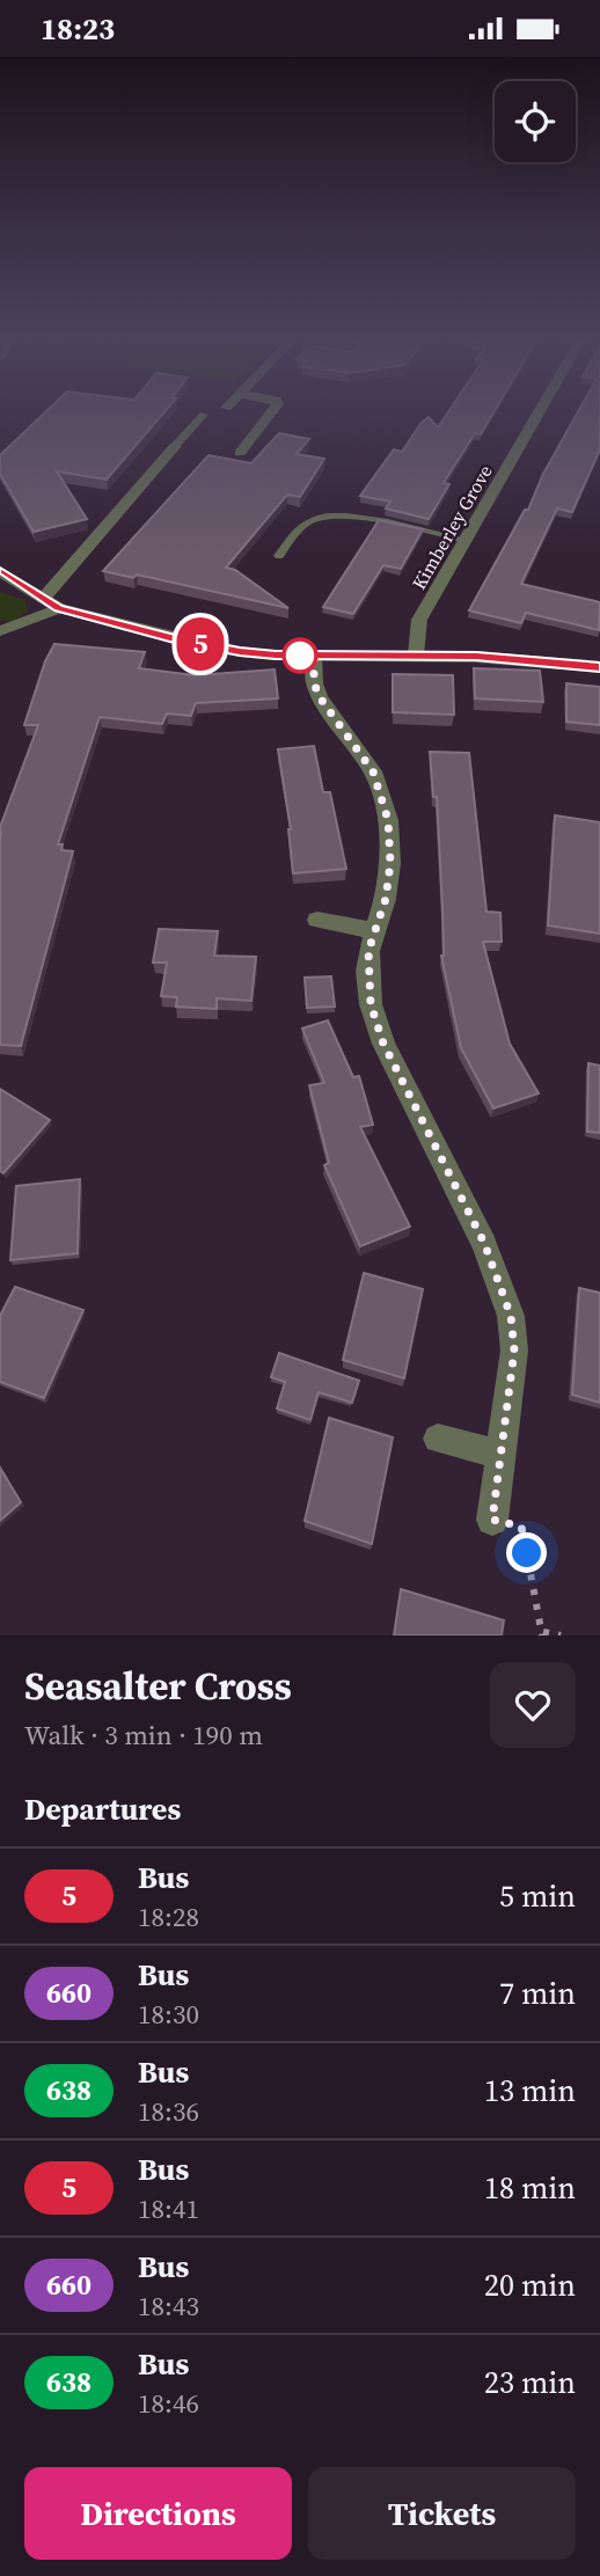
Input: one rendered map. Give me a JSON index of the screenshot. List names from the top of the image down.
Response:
{
  "streets": {
    "street": ["Kimberley Grove"]
  },
  "lines": ["bus line 5"],
  "page": {
    "status": "18:23",
    "on_map": "5",
    "heading": [
      ["Seasalter Cross", "Walk · 3 min · 190 m"],
      "Departures"
    ],
    "list": [
      {
        "mark": "5",
        "name": "Bus",
        "note": "18:28",
        "value": "5 min"
      },
      {
        "mark": "660",
        "name": "Bus",
        "note": "18:30",
        "value": "7 min"
      },
      {
        "mark": "638",
        "name": "Bus",
        "note": "18:36",
        "value": "13 min"
      },
      {
        "mark": "5",
        "name": "Bus",
        "note": "18:41",
        "value": "18 min"
      },
      {
        "mark": "660",
        "name": "Bus",
        "note": "18:43",
        "value": "20 min"
      },
      {
        "mark": "638",
        "name": "Bus",
        "note": "18:46",
        "value": "23 min"
      }
    ],
    "buttons": ["Directions", "Tickets"]
  }
}
